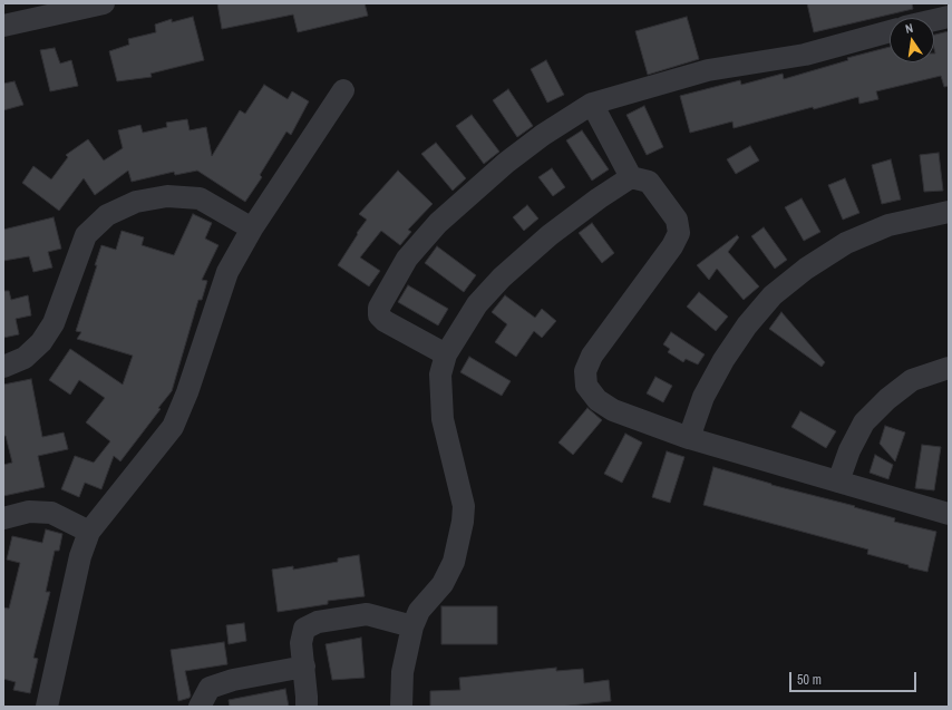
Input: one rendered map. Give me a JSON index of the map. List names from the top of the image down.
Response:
{
  "scale_bar": "50 m",
  "north": "top"
}
